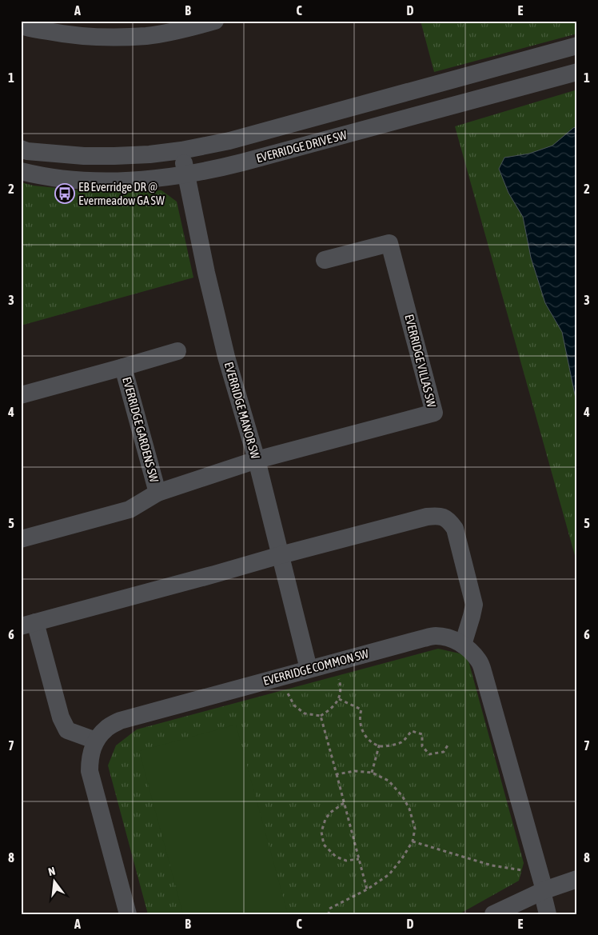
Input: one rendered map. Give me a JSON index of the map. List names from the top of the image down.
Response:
{
  "streets": {
    "street": [
      "EVERRIDGE DRIVE SW",
      "EVERRIDGE VILLAS SW",
      "EVERRIDGE MANOR SW",
      "EVERRIDGE GARDENS SW",
      "EVERRIDGE COMMON SW"
    ]
  },
  "crossings": [
    ["EVERRIDGE DRIVE SW", "EVERRIDGE MANOR SW"],
    ["EVERRIDGE VILLAS SW", "EVERRIDGE MANOR SW"],
    ["EVERRIDGE VILLAS SW", "EVERRIDGE GARDENS SW"],
    ["EVERRIDGE MANOR SW", "EVERRIDGE GARDENS SW"],
    ["EVERRIDGE MANOR SW", "EVERRIDGE COMMON SW"]
  ],
  "places": {
    "bus stop": ["EB Everridge DR @ Evermeadow GA SW"]
  },
  "north": "top",
  "grid": {
    "columns": [
      "A",
      "B",
      "C",
      "D",
      "E"
    ],
    "rows": [
      "1",
      "2",
      "3",
      "4",
      "5",
      "6",
      "7",
      "8"
    ]
  }
}
